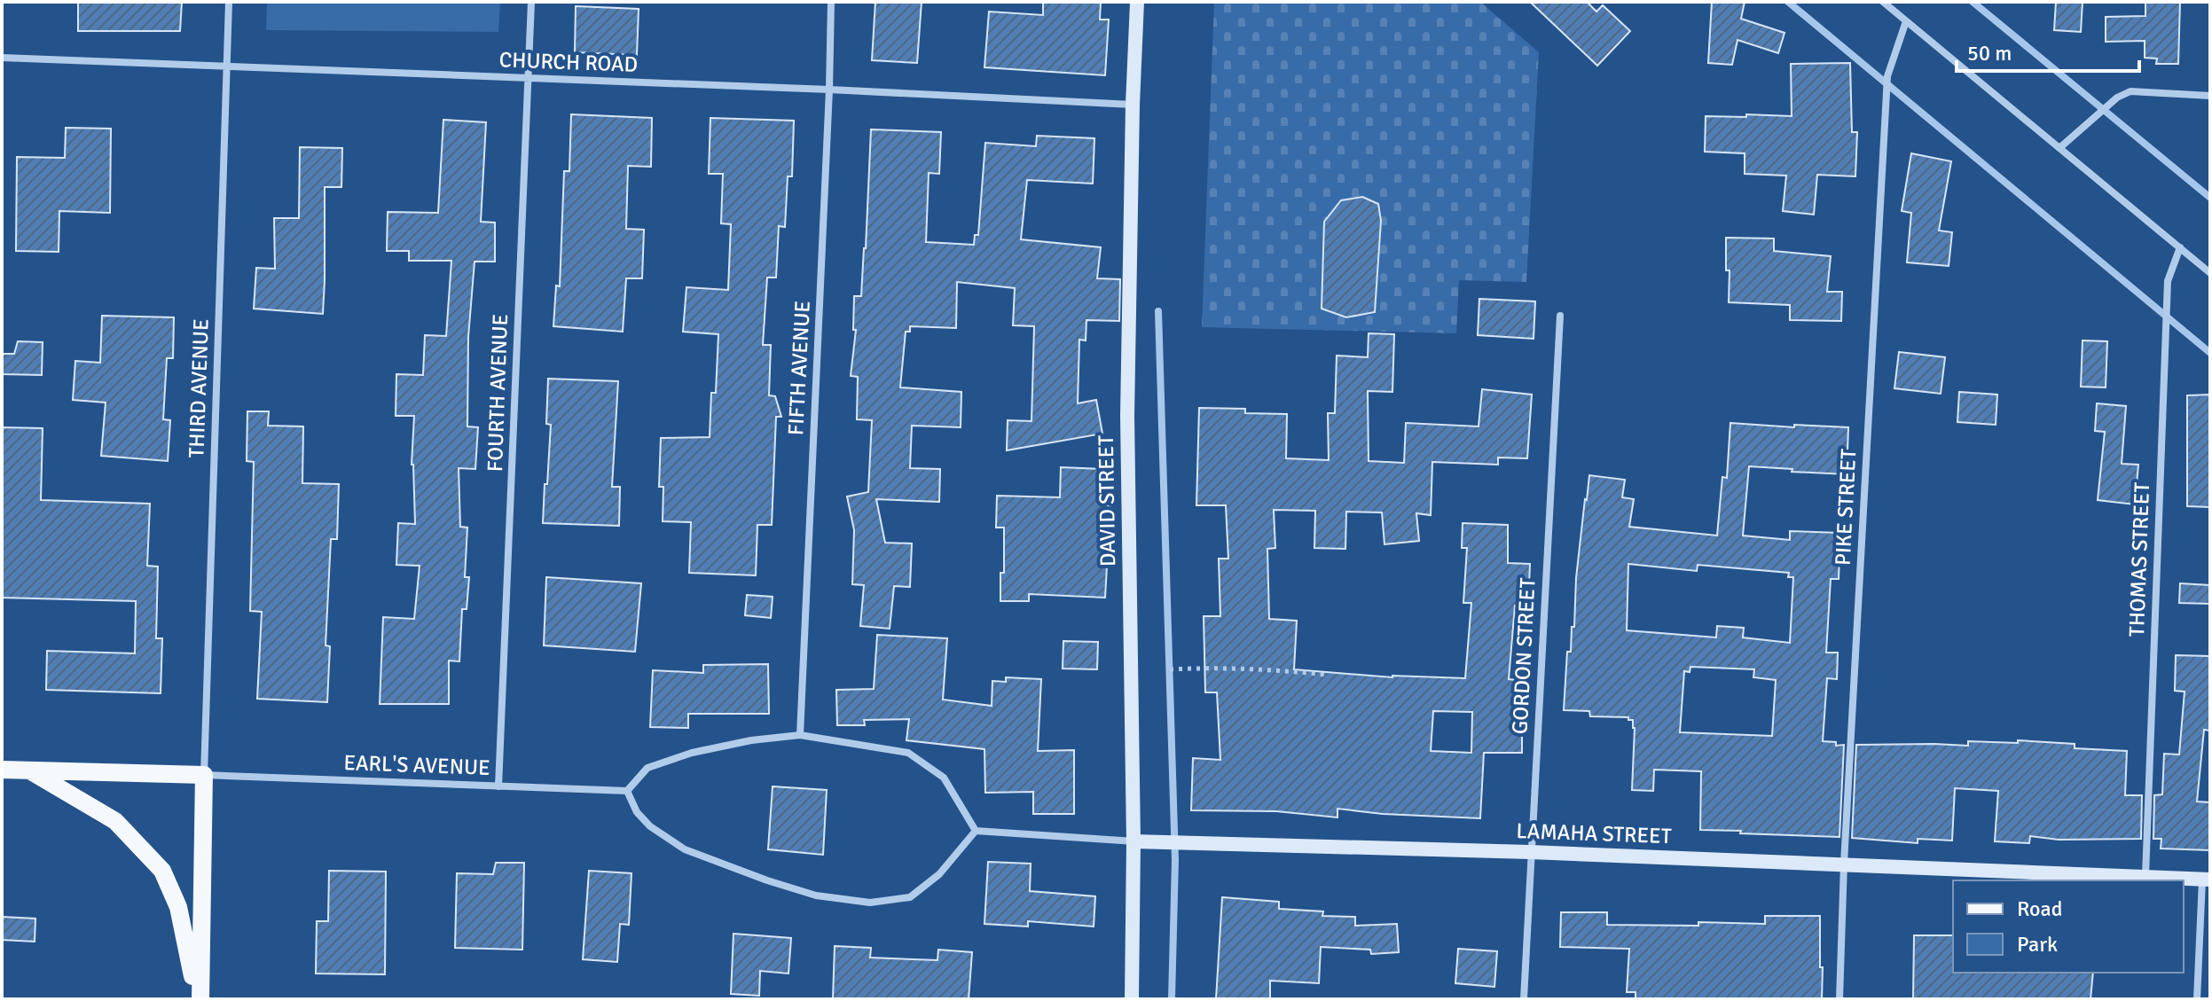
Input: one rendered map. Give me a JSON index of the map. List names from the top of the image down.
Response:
{
  "streets": {
    "street": [
      "CHURCH ROAD",
      "FIFTH AVENUE",
      "THIRD AVENUE",
      "FOURTH AVENUE",
      "DAVID STREET",
      "PIKE STREET",
      "THOMAS STREET",
      "GORDON STREET",
      "EARL'S AVENUE",
      "LAMAHA STREET"
    ]
  },
  "crossings": [
    ["CHURCH ROAD", "FIFTH AVENUE"],
    ["CHURCH ROAD", "THIRD AVENUE"],
    ["CHURCH ROAD", "FOURTH AVENUE"],
    ["CHURCH ROAD", "DAVID STREET"],
    ["THIRD AVENUE", "EARL'S AVENUE"],
    ["FOURTH AVENUE", "EARL'S AVENUE"],
    ["DAVID STREET", "LAMAHA STREET"],
    ["PIKE STREET", "LAMAHA STREET"],
    ["THOMAS STREET", "LAMAHA STREET"],
    ["GORDON STREET", "LAMAHA STREET"]
  ],
  "legend": ["Road", "Park"],
  "scale_bar": "50 m"
}
